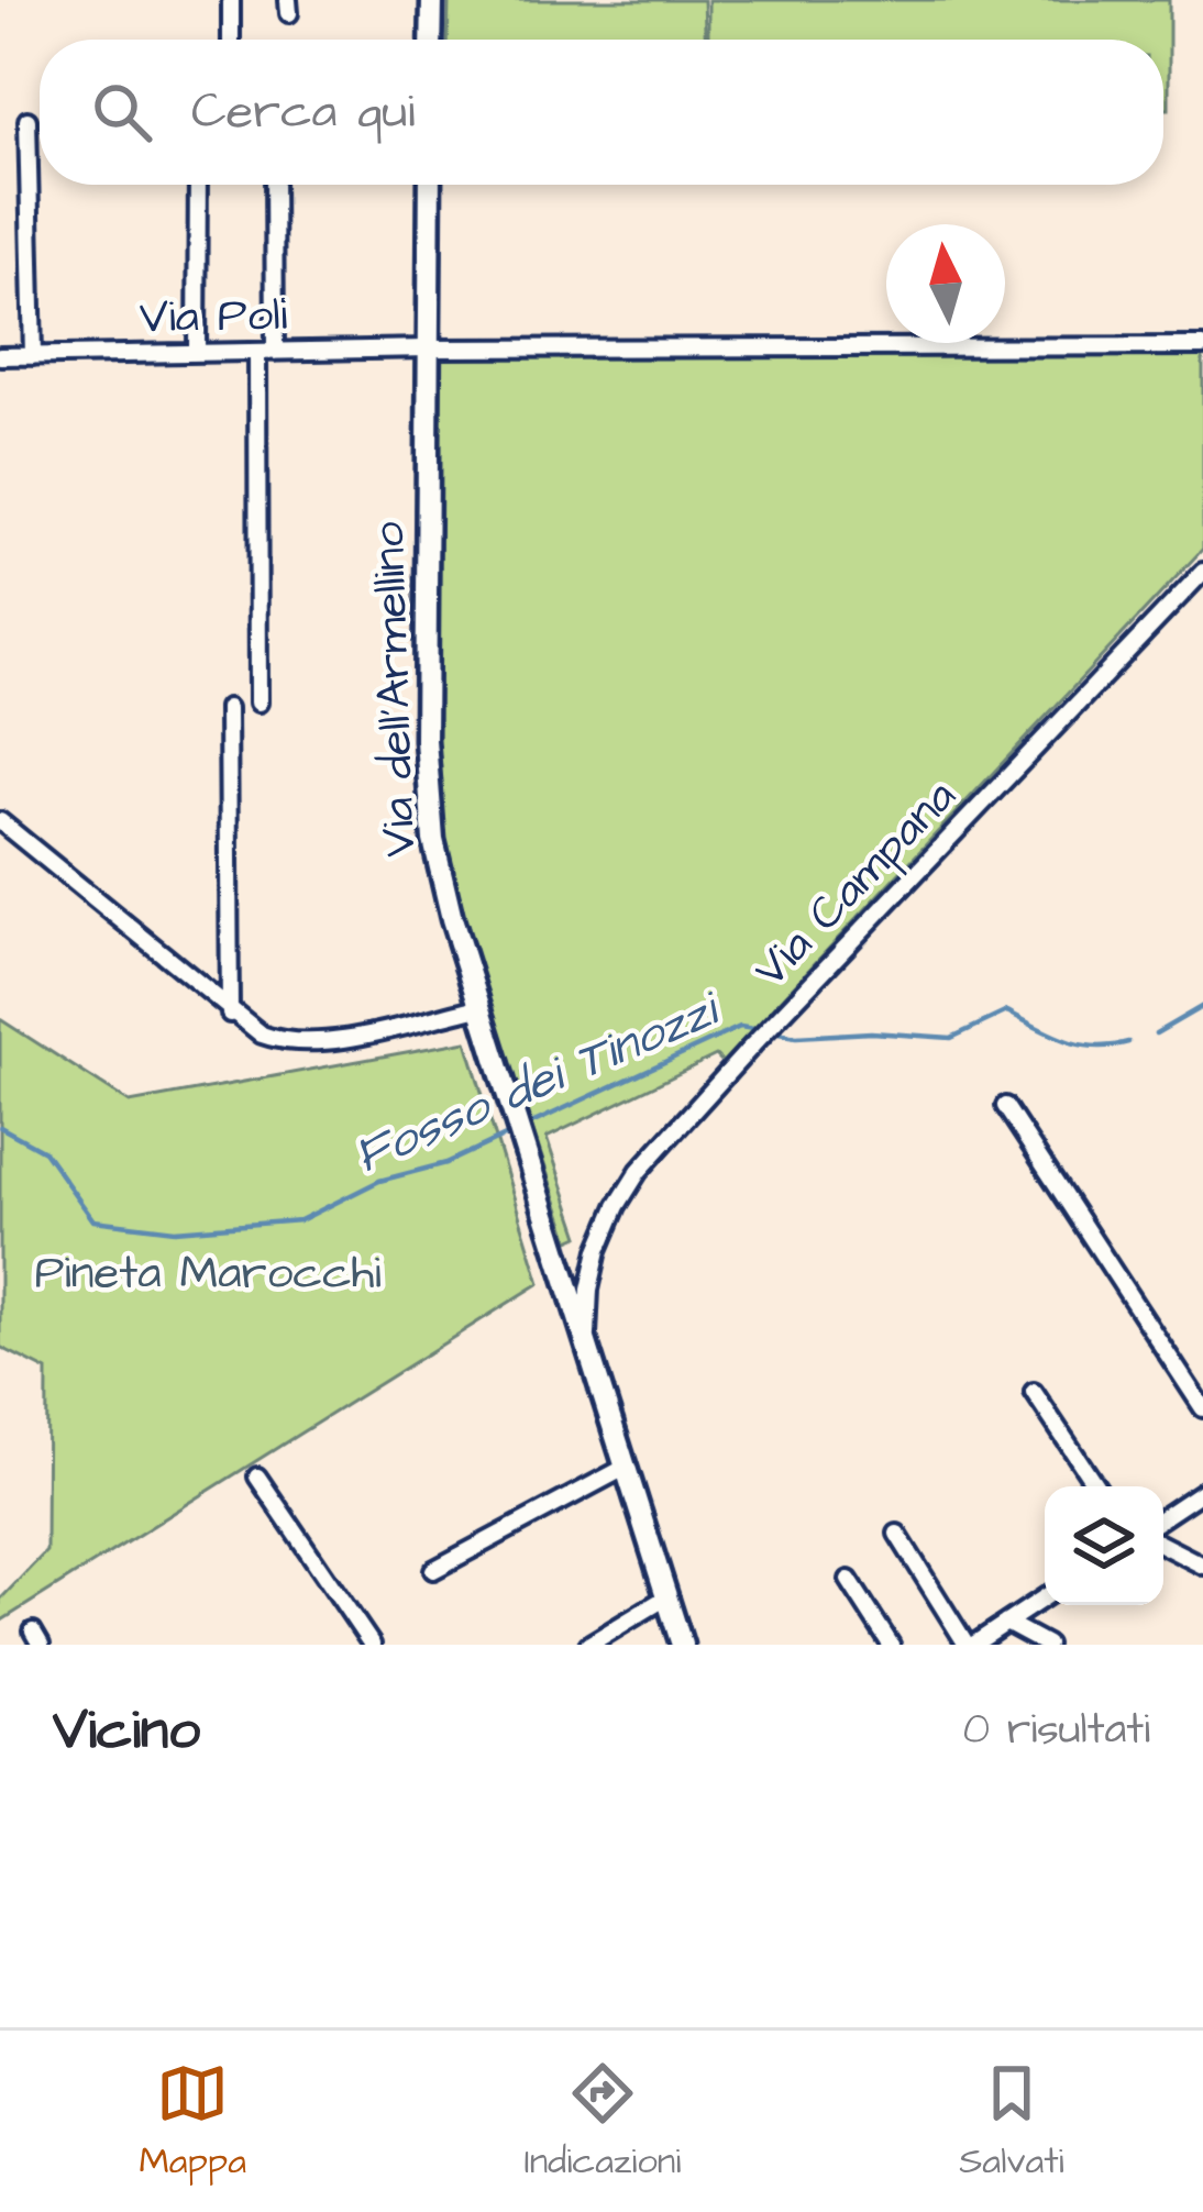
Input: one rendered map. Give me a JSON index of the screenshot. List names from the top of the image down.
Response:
{
  "streets": {
    "street": ["Via Poli", "Via dell'Armellino", "Via Campana"]
  },
  "crossings": [
    ["Via Poli", "Via dell'Armellino"],
    ["Via dell'Armellino", "Via Campana"]
  ],
  "water": ["Fosso dei Tinozzi"],
  "parks": ["Pineta Marocchi"],
  "north": "top",
  "page": {
    "search": "Cerca qui",
    "heading": ["Vicino", "0 risultati"],
    "nav": ["Mappa", "Indicazioni", "Salvati"]
  }
}
